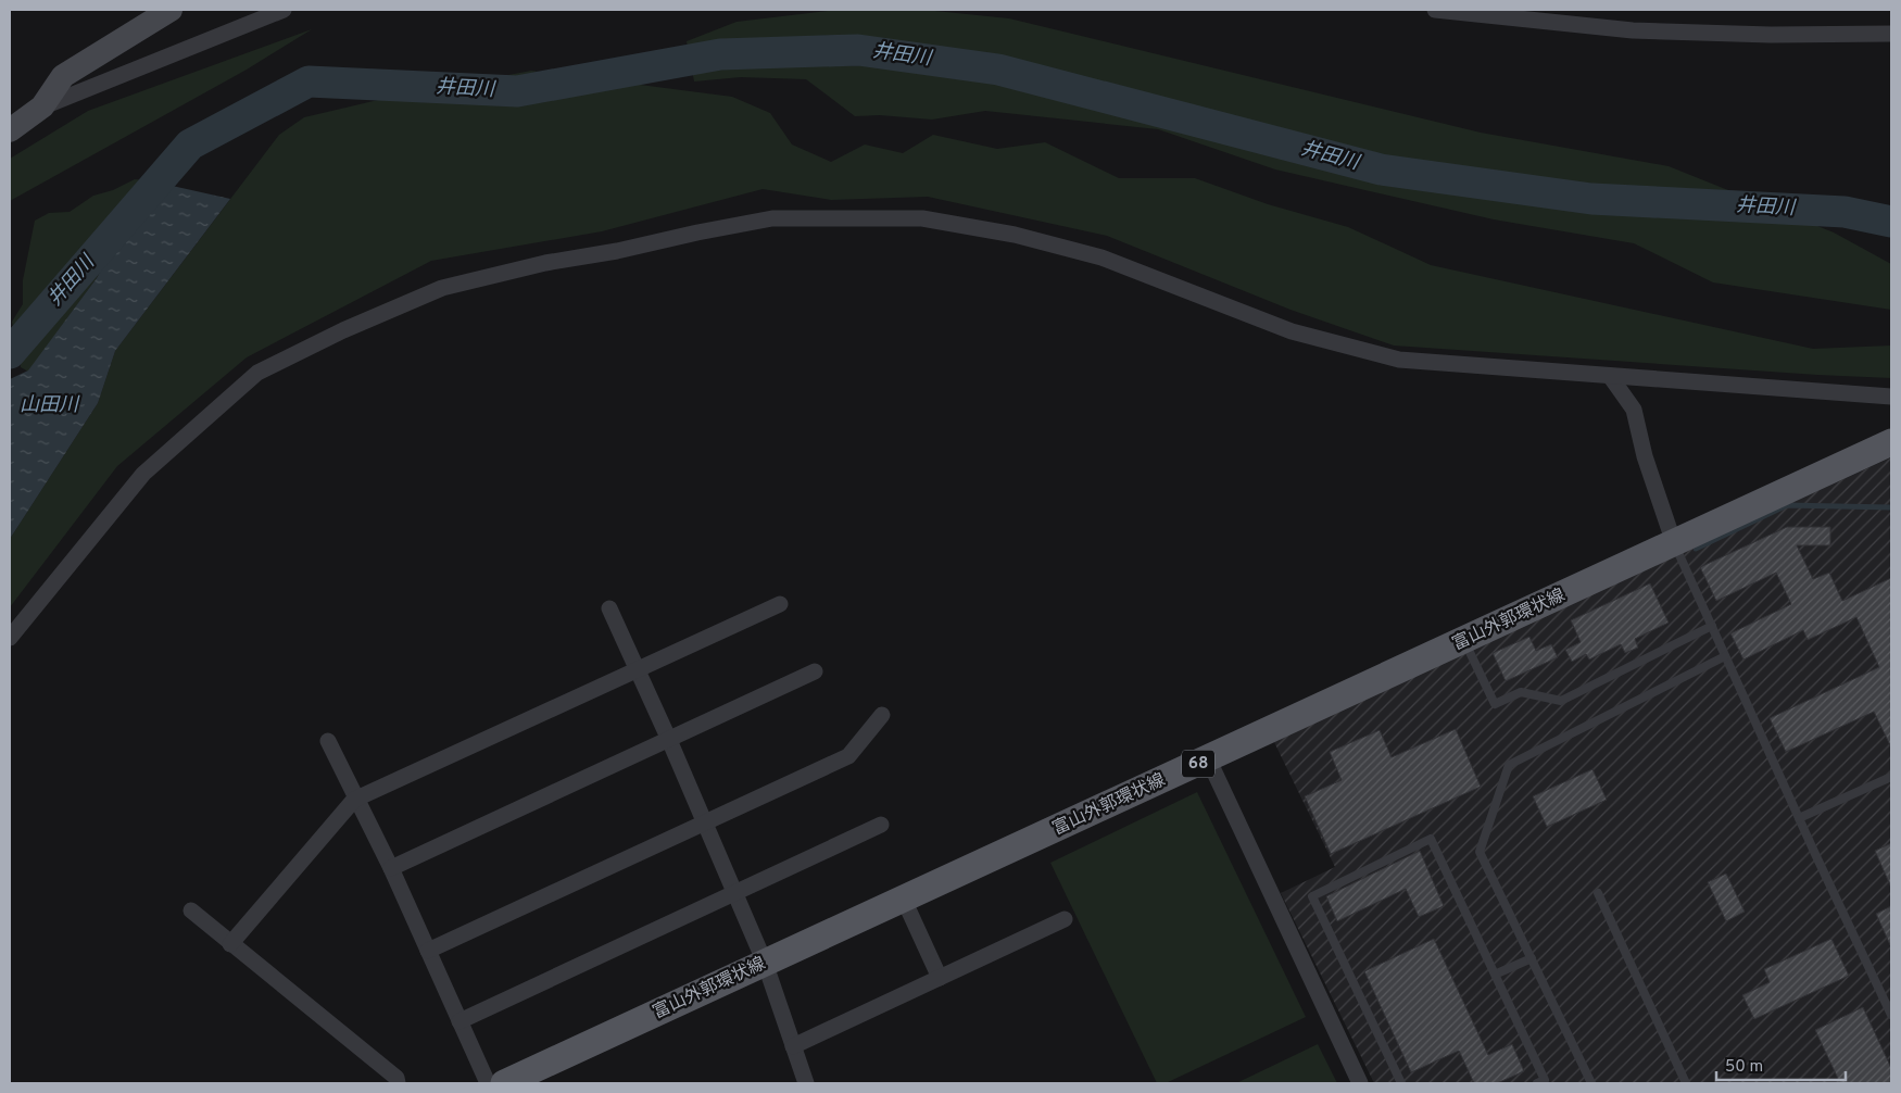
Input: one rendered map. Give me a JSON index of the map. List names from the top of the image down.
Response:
{
  "streets": {
    "main road": ["富山外郭環状線", "68"]
  },
  "water": ["井田川", "山田川"],
  "scale_bar": "50 m"
}
